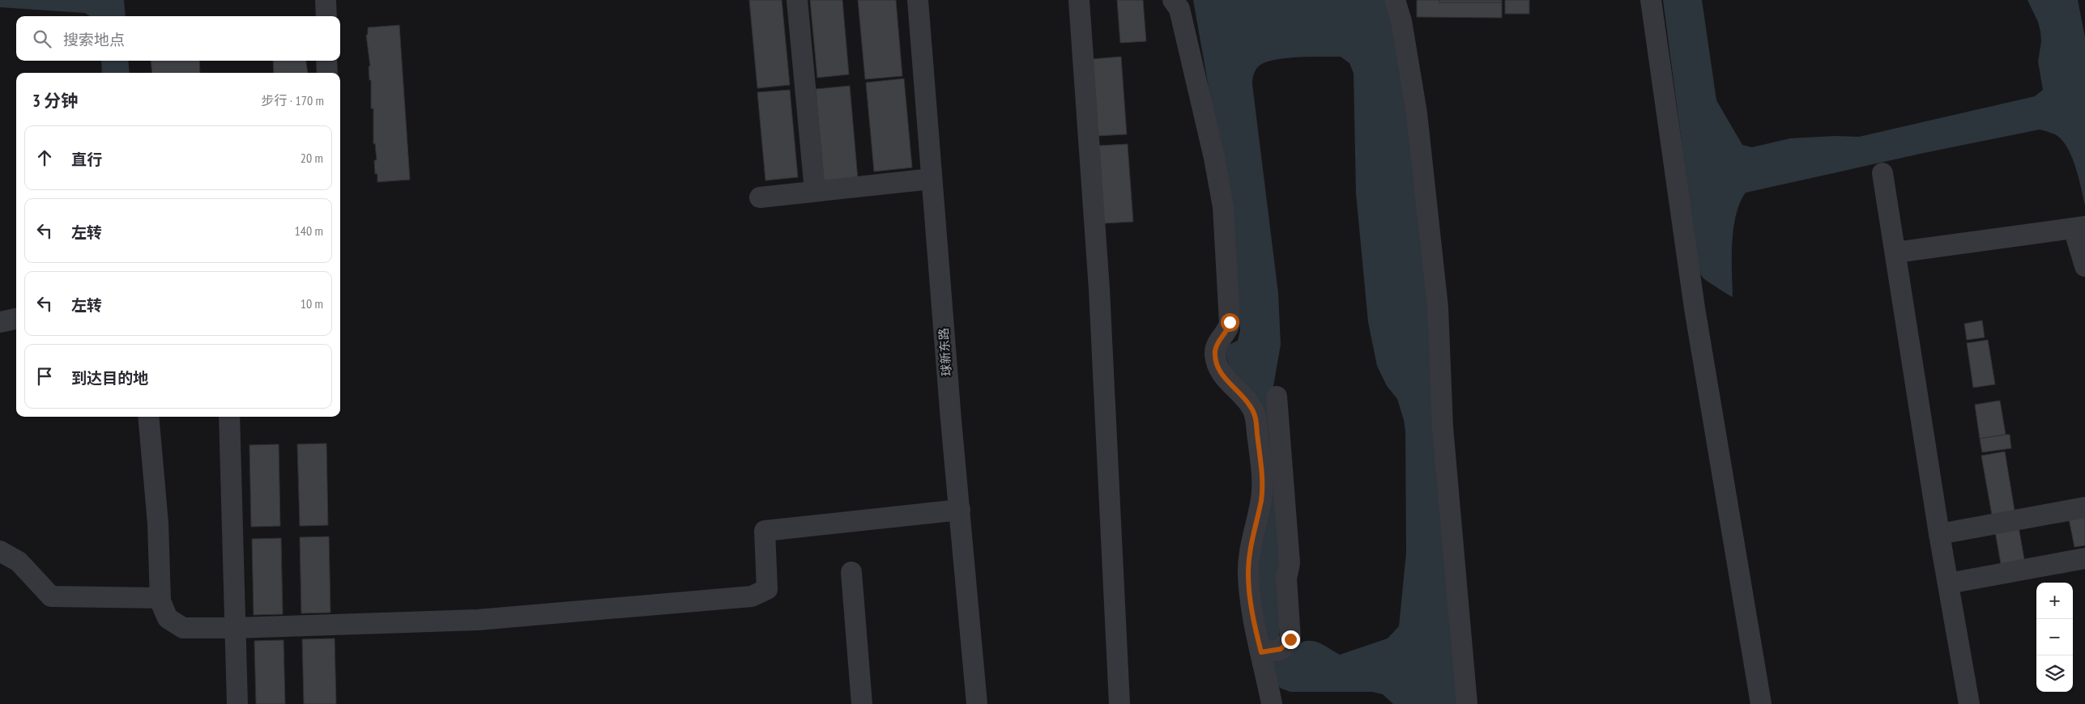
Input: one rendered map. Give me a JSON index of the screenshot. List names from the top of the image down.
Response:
{
  "streets": {
    "street": ["球新东路"]
  },
  "page": {
    "search": "搜索地点",
    "heading": ["3 分钟", "步行 · 170 m"],
    "list": [
      ["直行", "20 m"],
      ["左转", "140 m"],
      ["左转", "10 m"],
      "到达目的地"
    ],
    "map_buttons": ["+", "−"]
  }
}
